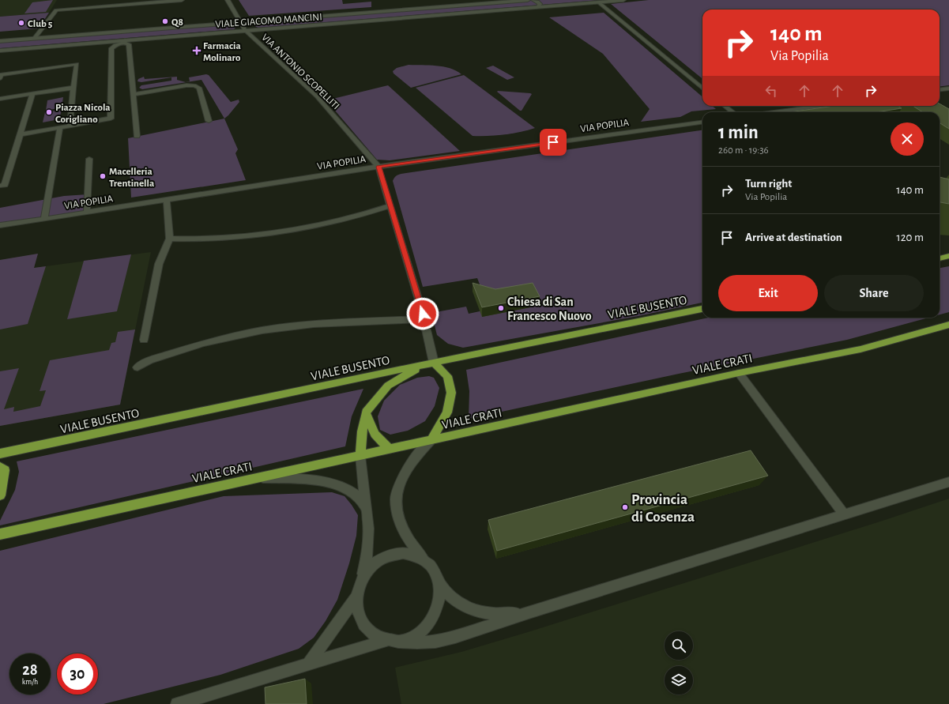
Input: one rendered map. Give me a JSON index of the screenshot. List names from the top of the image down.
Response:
{
  "streets": {
    "main road": ["VIALE BUSENTO", "VIALE CRATI"],
    "street": ["VIALE GIACOMO MANCINI", "VIA ANTONIO SCOPELLITI", "VIA POPILIA"]
  },
  "crossings": [
    ["VIALE GIACOMO MANCINI", "VIA ANTONIO SCOPELLITI"],
    ["VIA ANTONIO SCOPELLITI", "VIA POPILIA"],
    ["VIALE BUSENTO", "VIALE CRATI"]
  ],
  "places": {
    "other": [
      "Q8",
      "Club 5",
      "Piazza Nicola Corigliano",
      "Macelleria Trentinella",
      "Chiesa di San Francesco Nuovo",
      "Provincia di Cosenza"
    ],
    "health": ["Farmacia Molinaro"]
  },
  "page": {
    "turn": ["140 m", "Via Popilia"],
    "heading": ["1 min", "260 m · 19:36"],
    "list": [
      {
        "name": "Turn right",
        "note": "Via Popilia",
        "value": "140 m"
      },
      {
        "name": "Arrive at destination",
        "value": "120 m"
      }
    ],
    "buttons": ["Exit", "Share"],
    "speed": "28 km/h",
    "limit": "30"
  }
}
